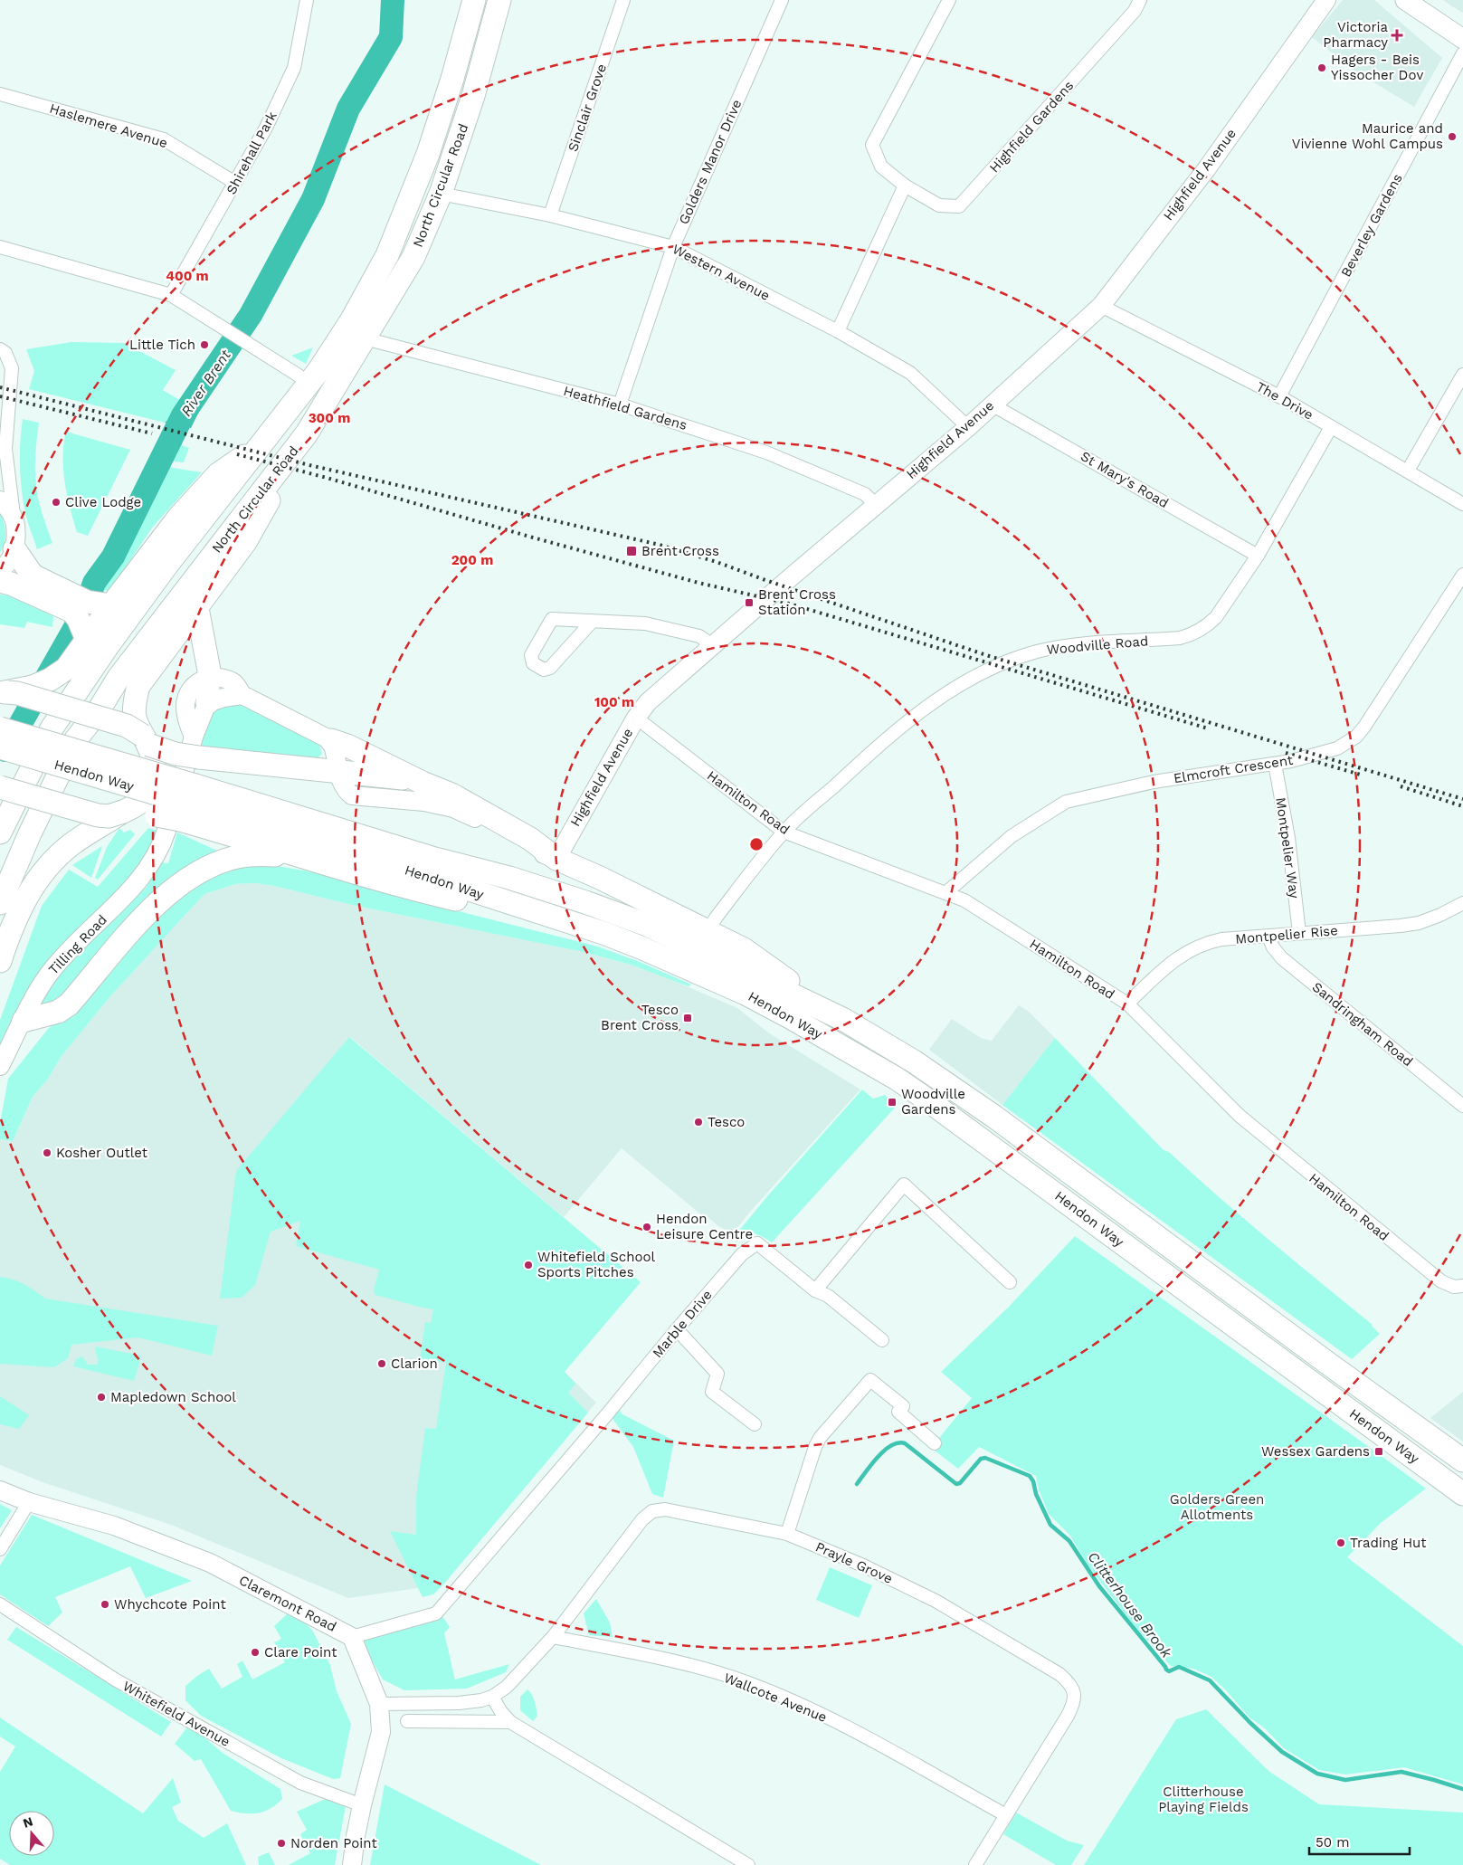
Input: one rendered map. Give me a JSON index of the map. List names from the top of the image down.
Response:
{
  "streets": {
    "highway": ["North Circular Road", "Hendon Way"],
    "street": [
      "Sinclair Grove",
      "Haslemere Avenue",
      "Highfield Gardens",
      "Shirehall Park",
      "Golders Manor Drive",
      "Highfield Avenue",
      "Beverley Gardens",
      "Western Avenue",
      "The Drive",
      "Heathfield Gardens",
      "St Mary's Road",
      "Woodville Road",
      "Elmcroft Crescent",
      "Hamilton Road",
      "Montpelier Way",
      "Montpelier Rise",
      "Tilling Road",
      "Sandringham Road",
      "Marble Drive",
      "Prayle Grove",
      "Claremont Road",
      "Wallcote Avenue",
      "Whitefield Avenue"
    ]
  },
  "crossings": [
    ["Sinclair Grove", "Western Avenue"],
    ["Haslemere Avenue", "Shirehall Park"],
    ["Golders Manor Drive", "Western Avenue"],
    ["Golders Manor Drive", "Heathfield Gardens"],
    ["Highfield Avenue", "Western Avenue"],
    ["Highfield Avenue", "The Drive"],
    ["Highfield Avenue", "Heathfield Gardens"],
    ["Highfield Avenue", "St Mary's Road"],
    ["Highfield Avenue", "Hamilton Road"],
    ["North Circular Road", "Western Avenue"],
    ["North Circular Road", "Heathfield Gardens"],
    ["Beverley Gardens", "The Drive"],
    ["The Drive", "Woodville Road"],
    ["St Mary's Road", "Woodville Road"],
    ["Woodville Road", "Hamilton Road"],
    ["Elmcroft Crescent", "Hamilton Road"],
    ["Elmcroft Crescent", "Montpelier Way"],
    ["Hendon Way", "Tilling Road"],
    ["Hamilton Road", "Montpelier Rise"],
    ["Montpelier Way", "Montpelier Rise"],
    ["Montpelier Rise", "Sandringham Road"],
    ["Marble Drive", "Claremont Road"],
    ["Prayle Grove", "Claremont Road"],
    ["Prayle Grove", "Wallcote Avenue"],
    ["Claremont Road", "Whitefield Avenue"]
  ],
  "water": ["River Brent", "Clitterhouse Brook"],
  "parks": ["Golders Green Allotments", "Clitterhouse Playing Fields"],
  "places": {
    "health": ["Victoria Pharmacy"],
    "other": [
      "Hagers - Beis Yissocher Dov",
      "Maurice and Vivienne Wohl Campus",
      "Little Tich",
      "Clive Lodge",
      "Tesco",
      "Kosher Outlet",
      "Hendon Leisure Centre",
      "Whitefield School Sports Pitches",
      "Clarion",
      "Mapledown School",
      "Trading Hut",
      "Whychcote Point",
      "Clare Point",
      "Norden Point"
    ],
    "transit": [
      "Brent Cross",
      "Brent Cross Station",
      "Tesco Brent Cross",
      "Woodville Gardens",
      "Wessex Gardens"
    ]
  },
  "scale_bar": "50 m",
  "north": "top",
  "rings": [
    "400 m",
    "300 m",
    "200 m",
    "100 m"
  ]
}
